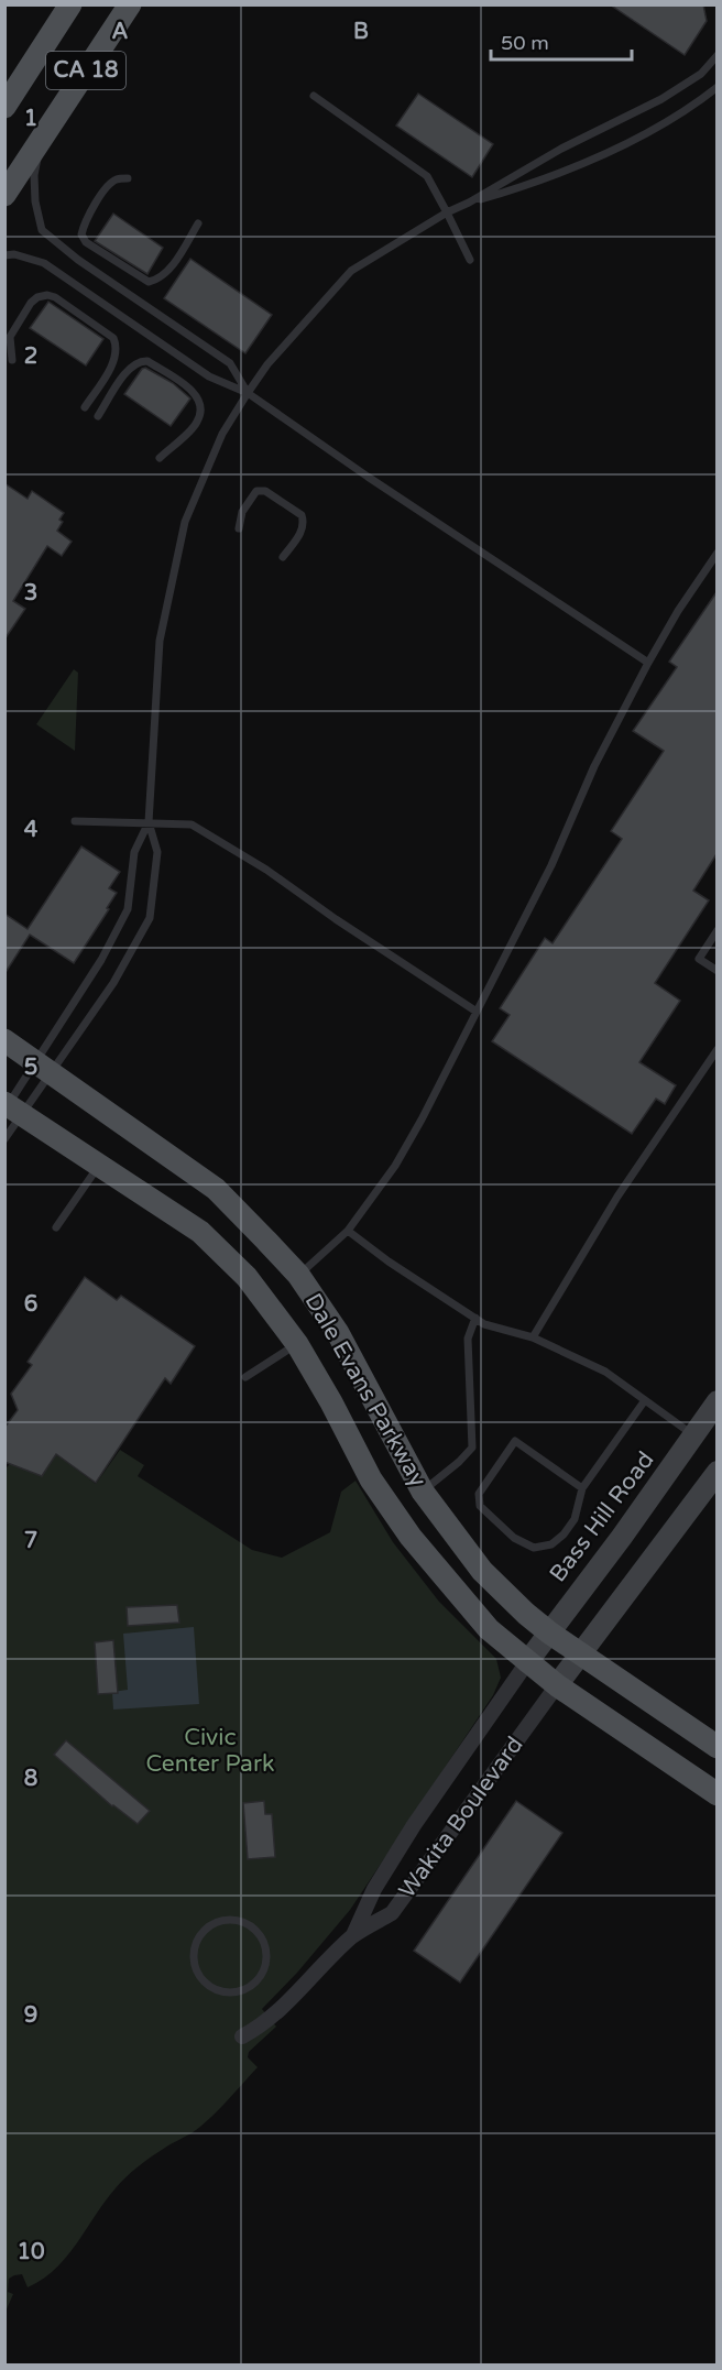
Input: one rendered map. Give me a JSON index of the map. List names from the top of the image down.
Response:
{
  "streets": {
    "main road": ["CA 18", "Dale Evans Parkway", "Bass Hill Road"],
    "street": ["Wakita Boulevard"]
  },
  "crossings": [
    ["Dale Evans Parkway", "Bass Hill Road"],
    ["Dale Evans Parkway", "Wakita Boulevard"],
    ["Bass Hill Road", "Wakita Boulevard"]
  ],
  "parks": ["Civic Center Park"],
  "scale_bar": "50 m",
  "grid": {
    "columns": ["A", "B"],
    "rows": [
      "1",
      "2",
      "3",
      "4",
      "5",
      "6",
      "7",
      "8",
      "9",
      "10"
    ]
  }
}
